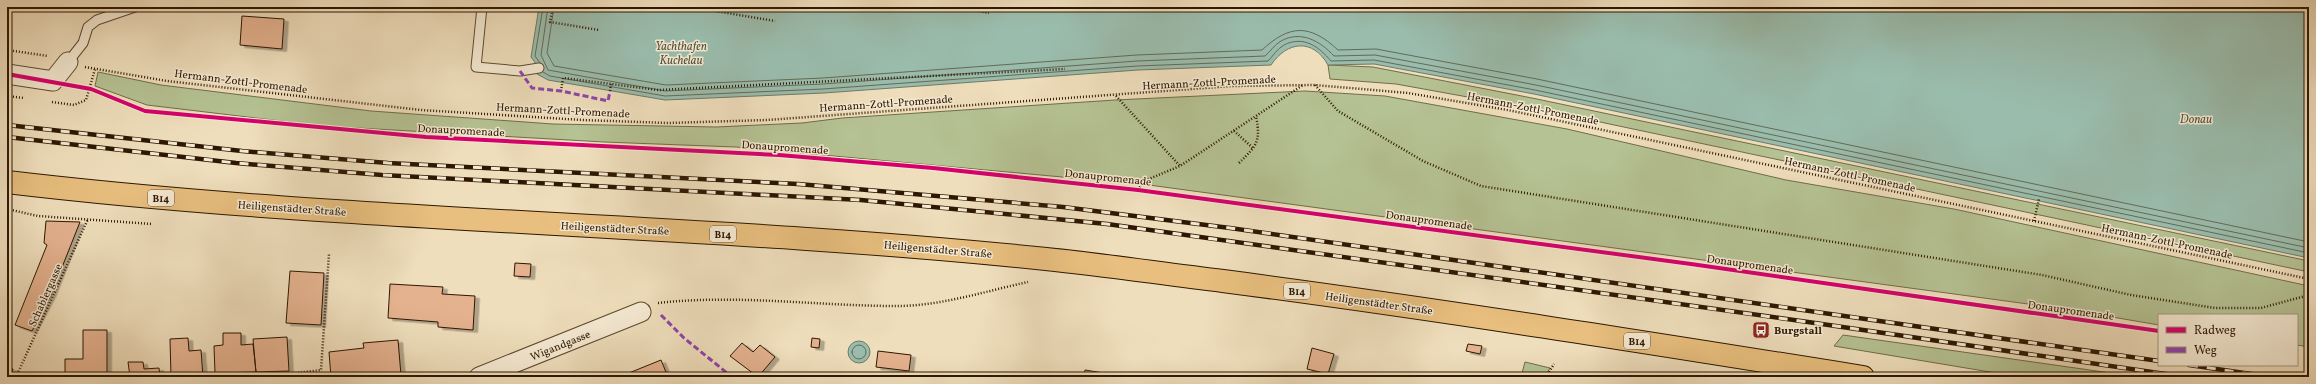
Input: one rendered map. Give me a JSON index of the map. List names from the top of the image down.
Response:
{
  "streets": {
    "main road": ["B14", "Heiligenstädter Straße"],
    "street": ["Wigandgasse"],
    "path": ["Hermann-Zottl-Promenade", "Schablergasse"],
    "cycle path": ["Donaupromenade"]
  },
  "water": ["Yachthafen Kuchelau", "Donau"],
  "places": {
    "bus stop": ["Burgstall"]
  },
  "legend": ["Radweg", "Weg"]
}
